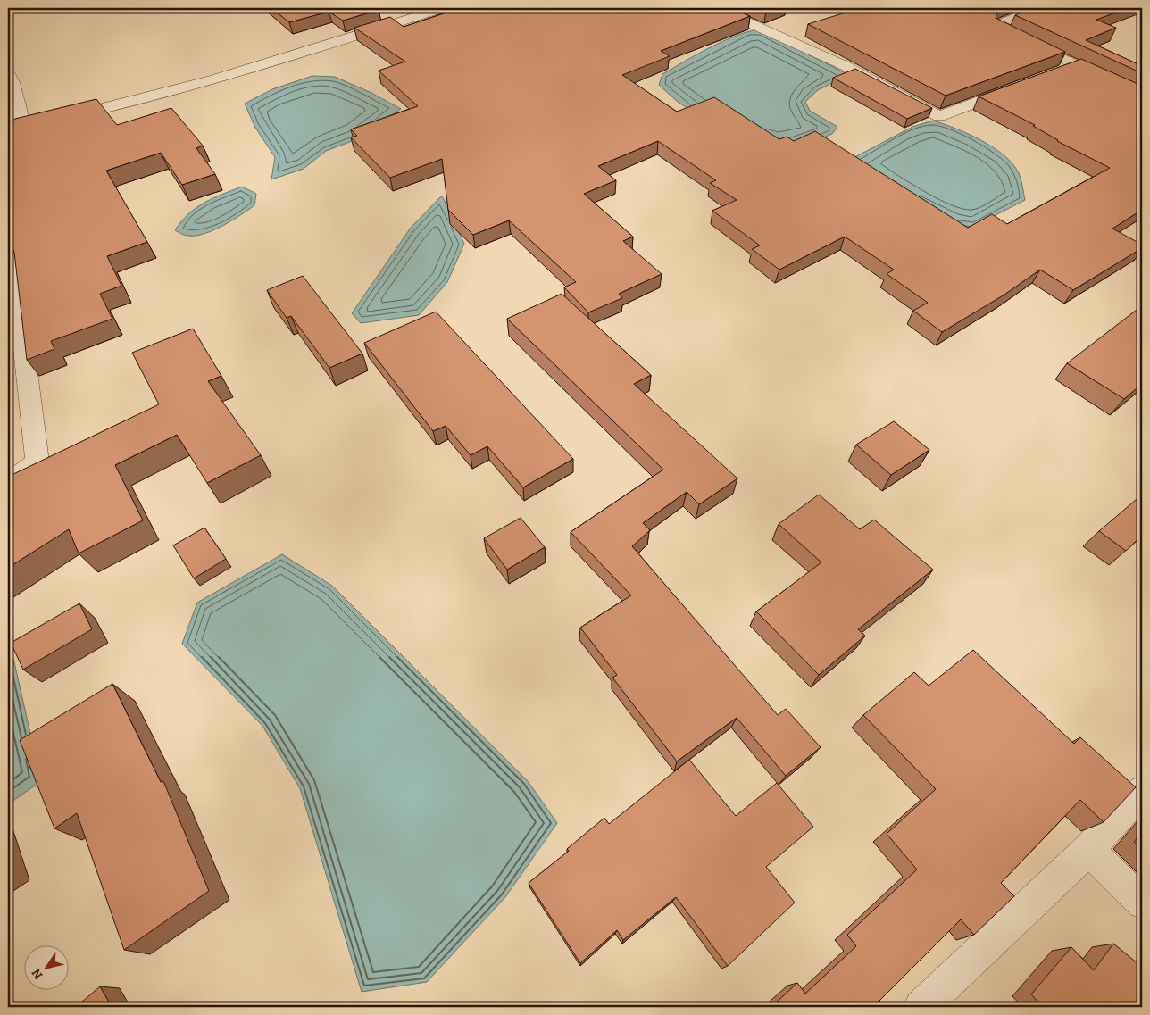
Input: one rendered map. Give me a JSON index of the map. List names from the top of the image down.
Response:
{
  "north": "bottom left"
}
